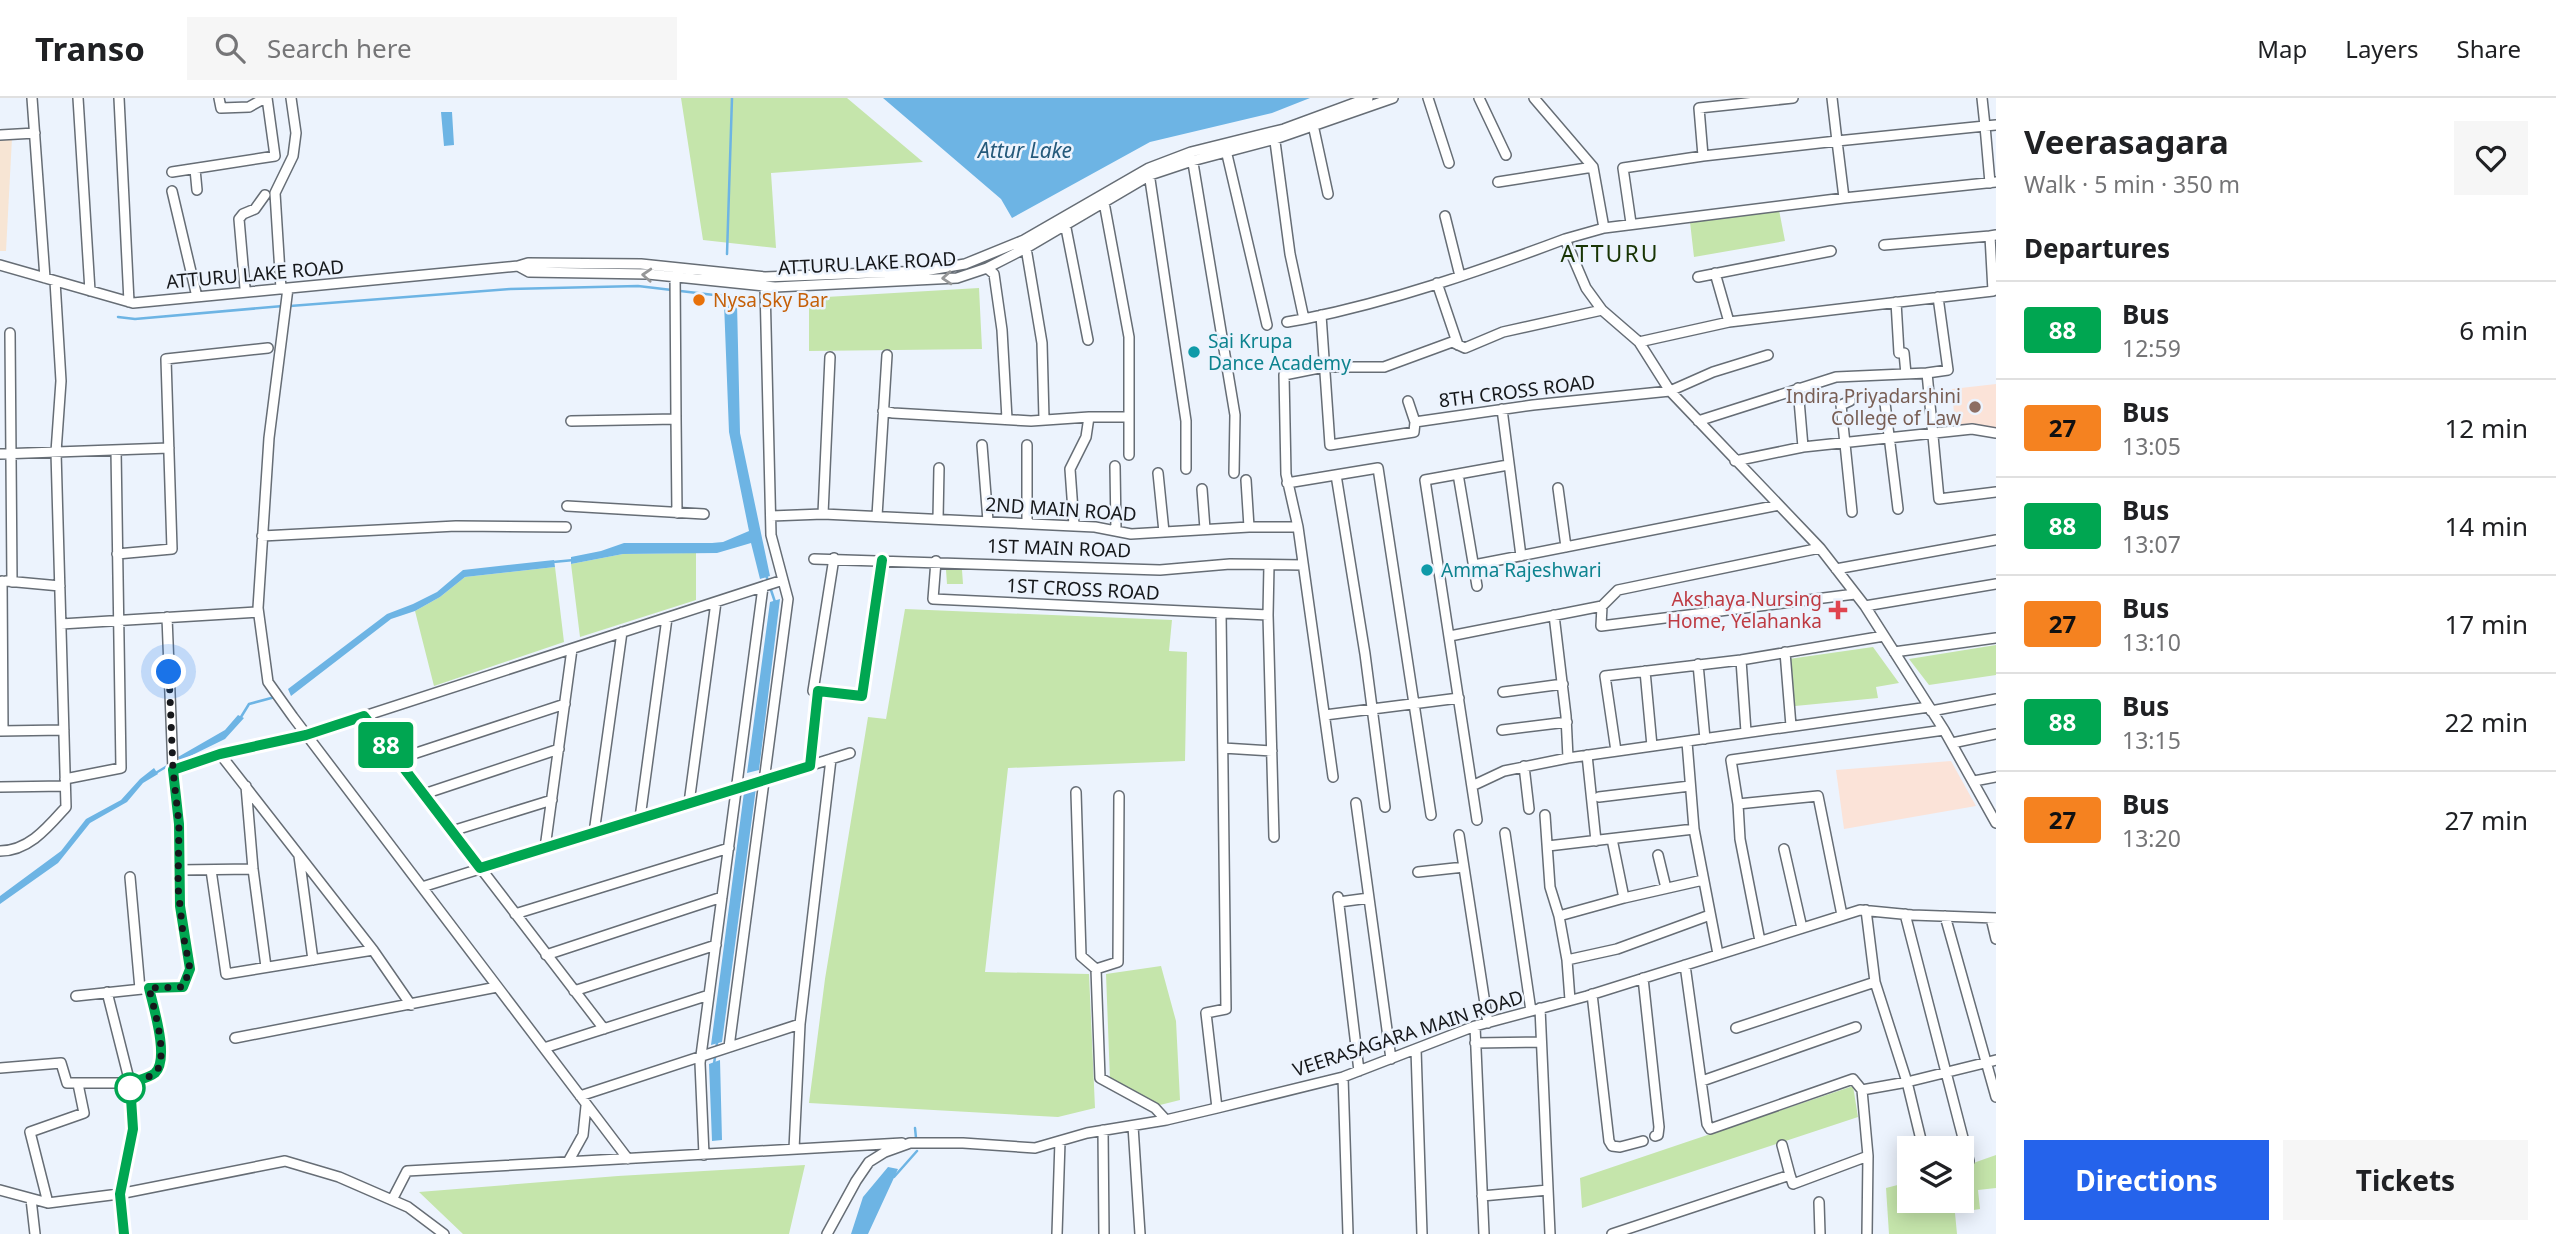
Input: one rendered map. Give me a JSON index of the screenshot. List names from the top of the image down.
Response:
{
  "streets": {
    "street": [
      "ATTURU LAKE ROAD",
      "8TH CROSS ROAD",
      "2ND MAIN ROAD",
      "1ST MAIN ROAD",
      "1ST CROSS ROAD",
      "VEERASAGARA MAIN ROAD"
    ]
  },
  "crossings": [
    ["1ST MAIN ROAD", "1ST CROSS ROAD"]
  ],
  "districts": ["ATTURU"],
  "water": ["Attur Lake"],
  "places": {
    "other": [
      "Nysa Sky Bar",
      "Sai Krupa Dance Academy",
      "Indira Priyadarshini College of Law",
      "Amma Rajeshwari"
    ],
    "health": ["Akshaya Nursing Home, Yelahanka"]
  },
  "lines": ["bus line 88"],
  "page": {
    "header": "Transo",
    "search": "Search here",
    "nav": ["Map", "Layers", "Share"],
    "on_map": "88",
    "heading": [
      ["Veerasagara", "Walk · 5 min · 350 m"],
      "Departures"
    ],
    "list": [
      {
        "mark": "88",
        "name": "Bus",
        "note": "12:59",
        "value": "6 min"
      },
      {
        "mark": "27",
        "name": "Bus",
        "note": "13:05",
        "value": "12 min"
      },
      {
        "mark": "88",
        "name": "Bus",
        "note": "13:07",
        "value": "14 min"
      },
      {
        "mark": "27",
        "name": "Bus",
        "note": "13:10",
        "value": "17 min"
      },
      {
        "mark": "88",
        "name": "Bus",
        "note": "13:15",
        "value": "22 min"
      },
      {
        "mark": "27",
        "name": "Bus",
        "note": "13:20",
        "value": "27 min"
      }
    ],
    "buttons": ["Directions", "Tickets"]
  }
}
